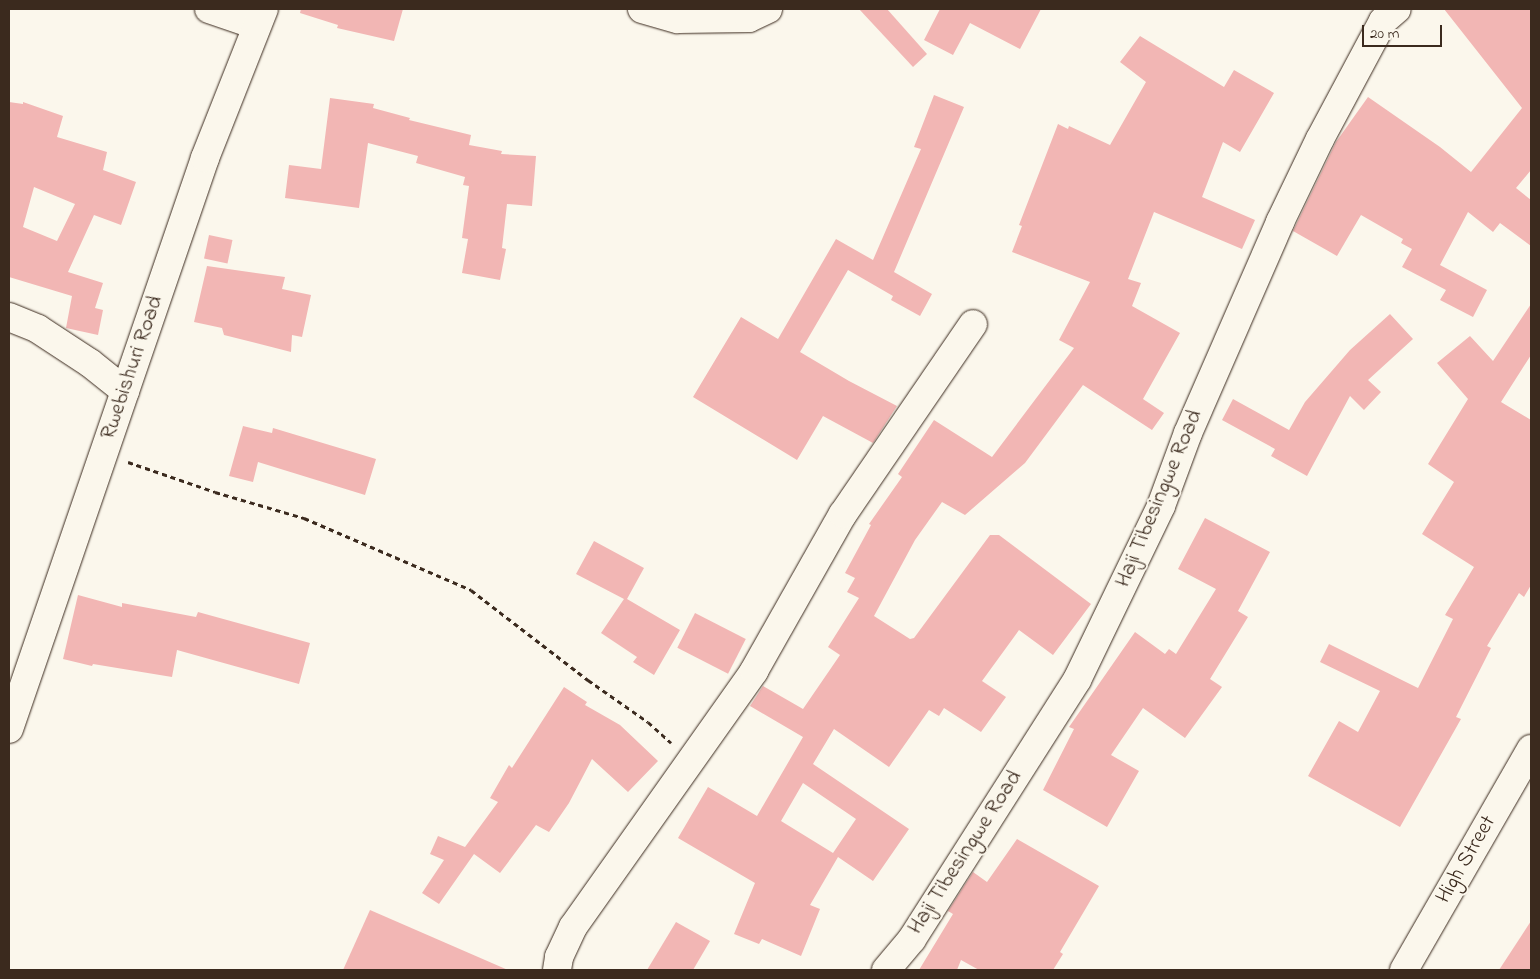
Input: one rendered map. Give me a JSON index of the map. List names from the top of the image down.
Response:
{
  "streets": {
    "street": ["Rwebishuri Road", "Haji Tibesingwe Road", "High Street"]
  },
  "scale_bar": "20 m"
}
